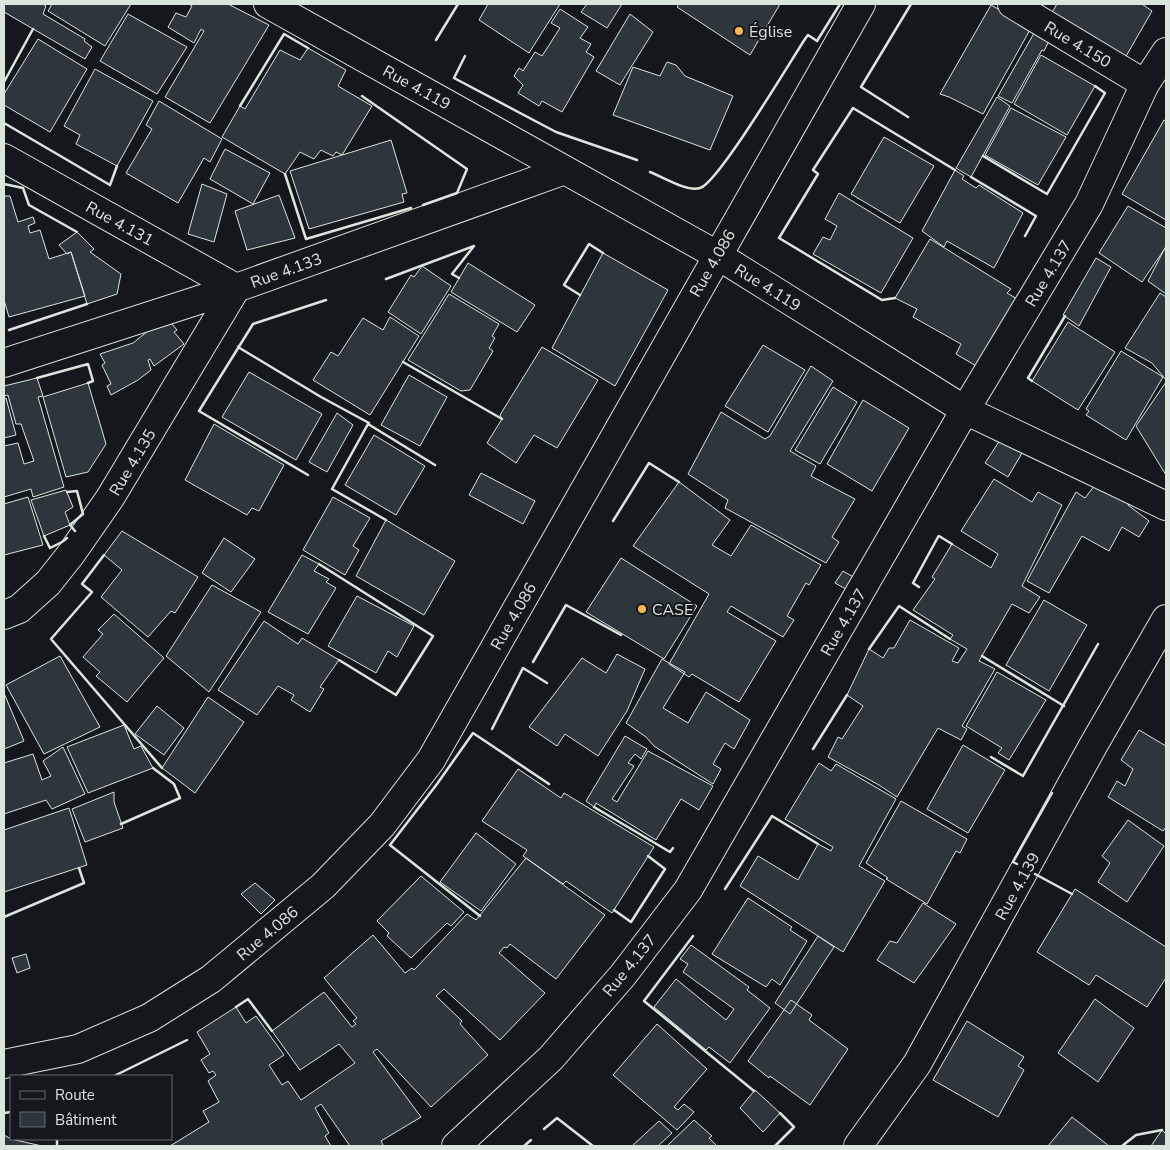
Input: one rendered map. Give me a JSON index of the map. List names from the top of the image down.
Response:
{
  "streets": {
    "street": [
      "Rue 4.150",
      "Rue 4.119",
      "Rue 4.131",
      "Rue 4.086",
      "Rue 4.133",
      "Rue 4.137",
      "Rue 4.135",
      "Rue 4.139"
    ]
  },
  "crossings": [
    ["Rue 4.150", "Rue 4.137"],
    ["Rue 4.119", "Rue 4.086"],
    ["Rue 4.119", "Rue 4.133"],
    ["Rue 4.119", "Rue 4.137"],
    ["Rue 4.131", "Rue 4.133"],
    ["Rue 4.131", "Rue 4.135"],
    ["Rue 4.133", "Rue 4.135"]
  ],
  "places": ["Église", "CASE"],
  "legend": ["Route", "Bâtiment"]
}
